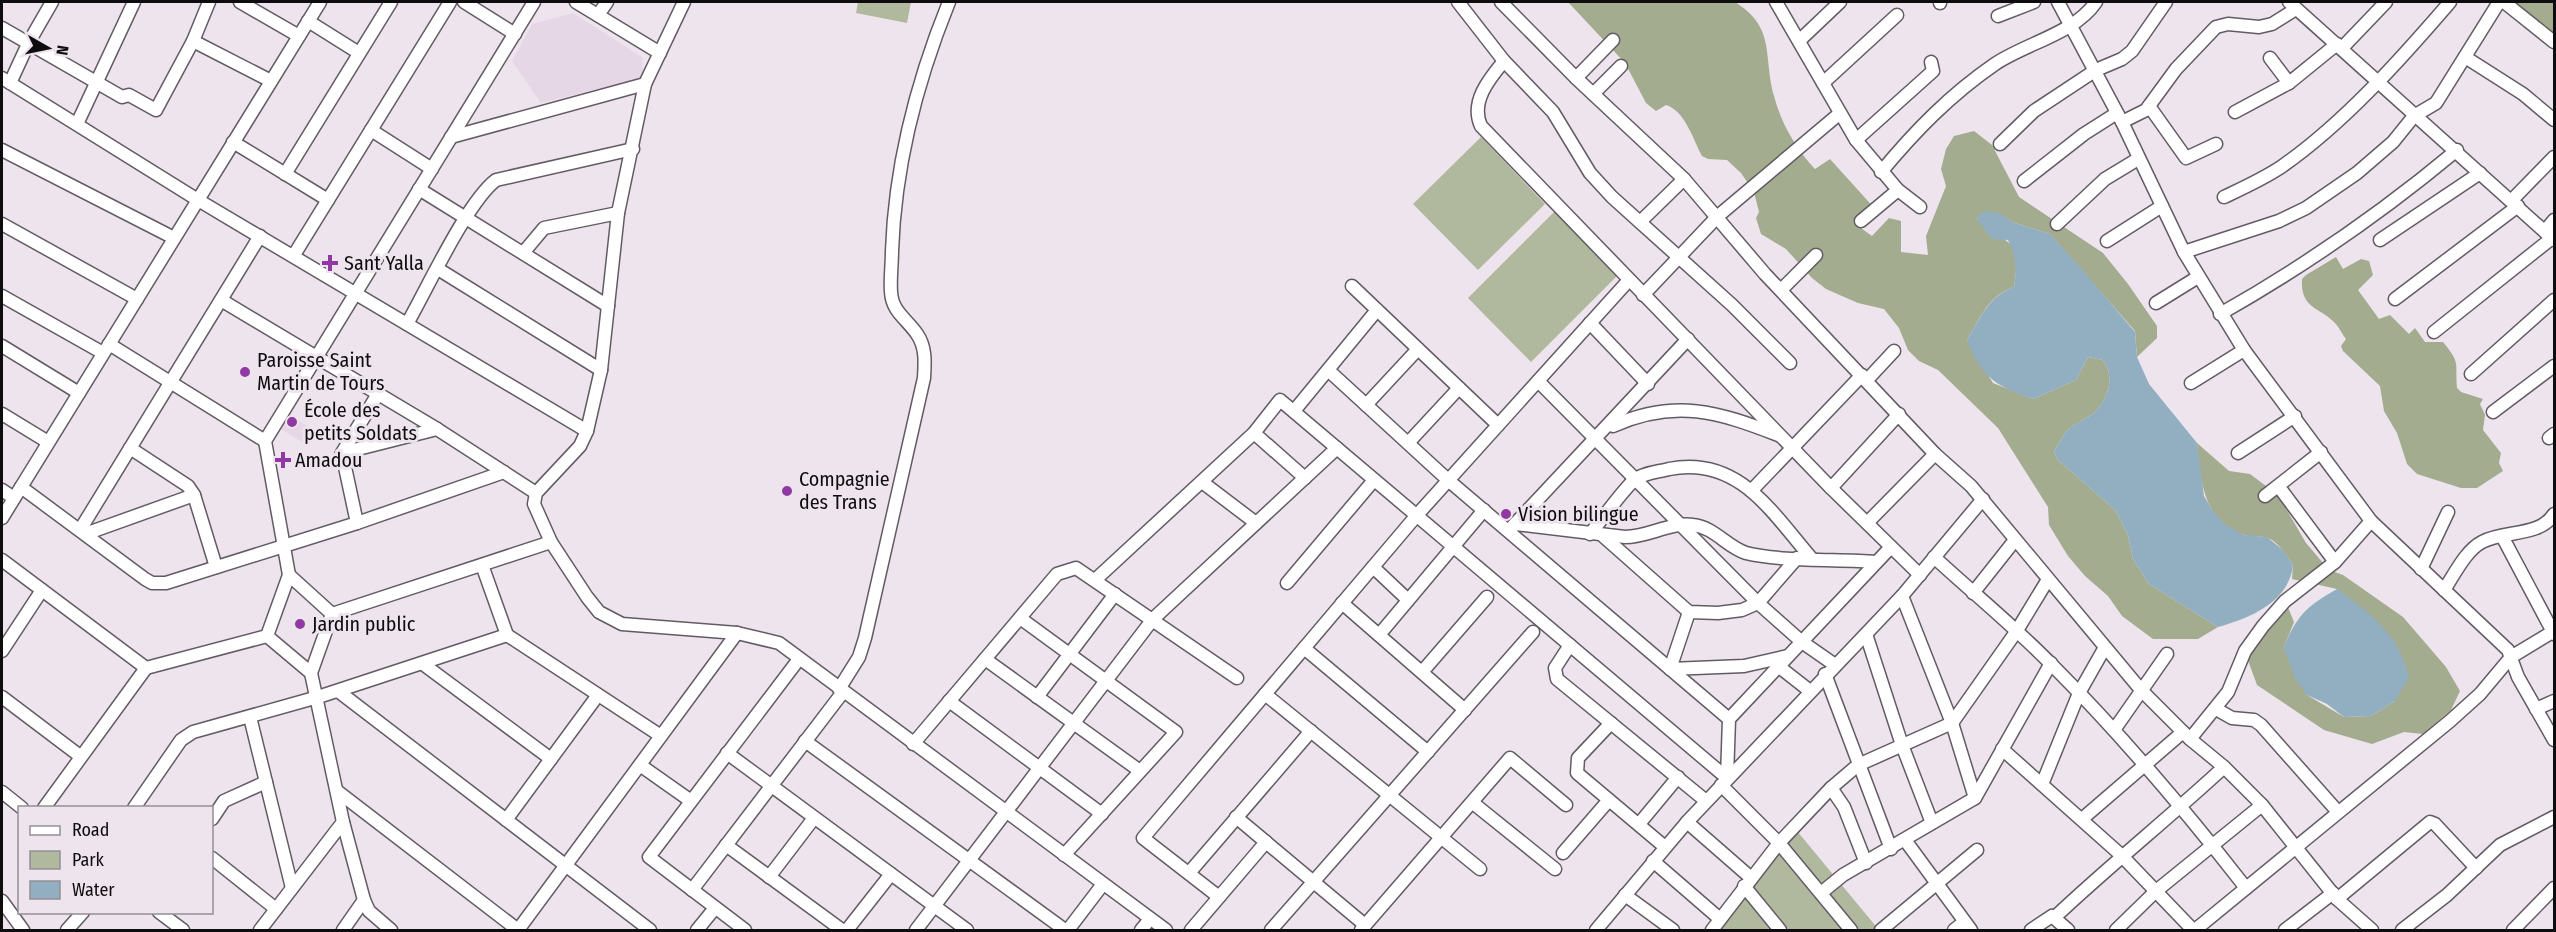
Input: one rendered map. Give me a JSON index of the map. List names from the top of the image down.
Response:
{
  "places": {
    "health": ["Sant Yalla", "Amadou"],
    "other": [
      "Paroisse Saint Martin de Tours",
      "École des petits Soldats",
      "Compagnie des Trans",
      "Vision bilingue",
      "Jardin public"
    ]
  },
  "legend": ["Road", "Park", "Water"],
  "north": "right"
}
